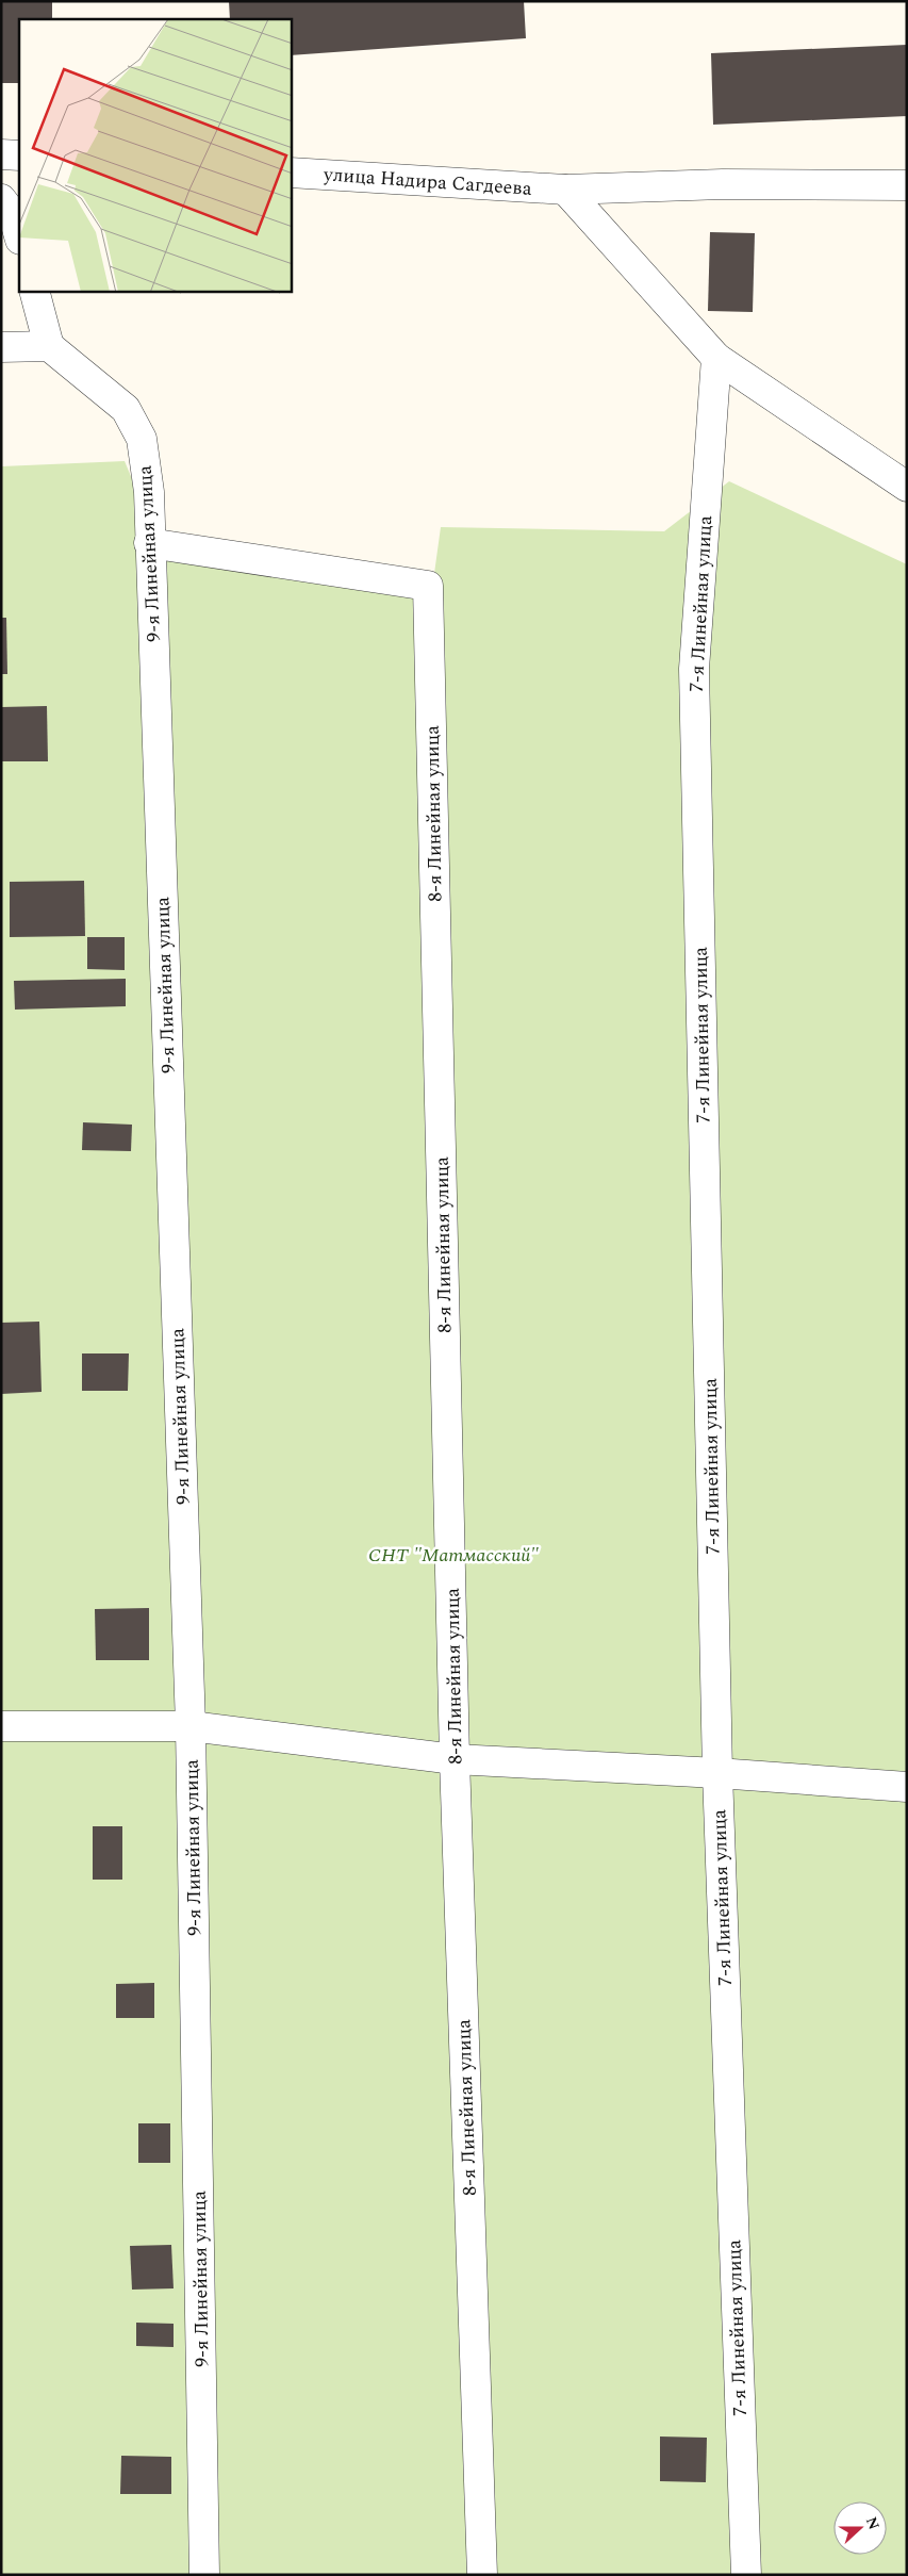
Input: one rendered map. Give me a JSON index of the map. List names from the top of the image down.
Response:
{
  "streets": {
    "street": [
      "улица Надира Сагдеева",
      "9-я Линейная улица",
      "7-я Линейная улица",
      "8-я Линейная улица"
    ]
  },
  "crossings": [
    ["9-я Линейная улица", "8-я Линейная улица"]
  ],
  "parks": ["СНТ \"Матмасский\""],
  "north": "right"
}
